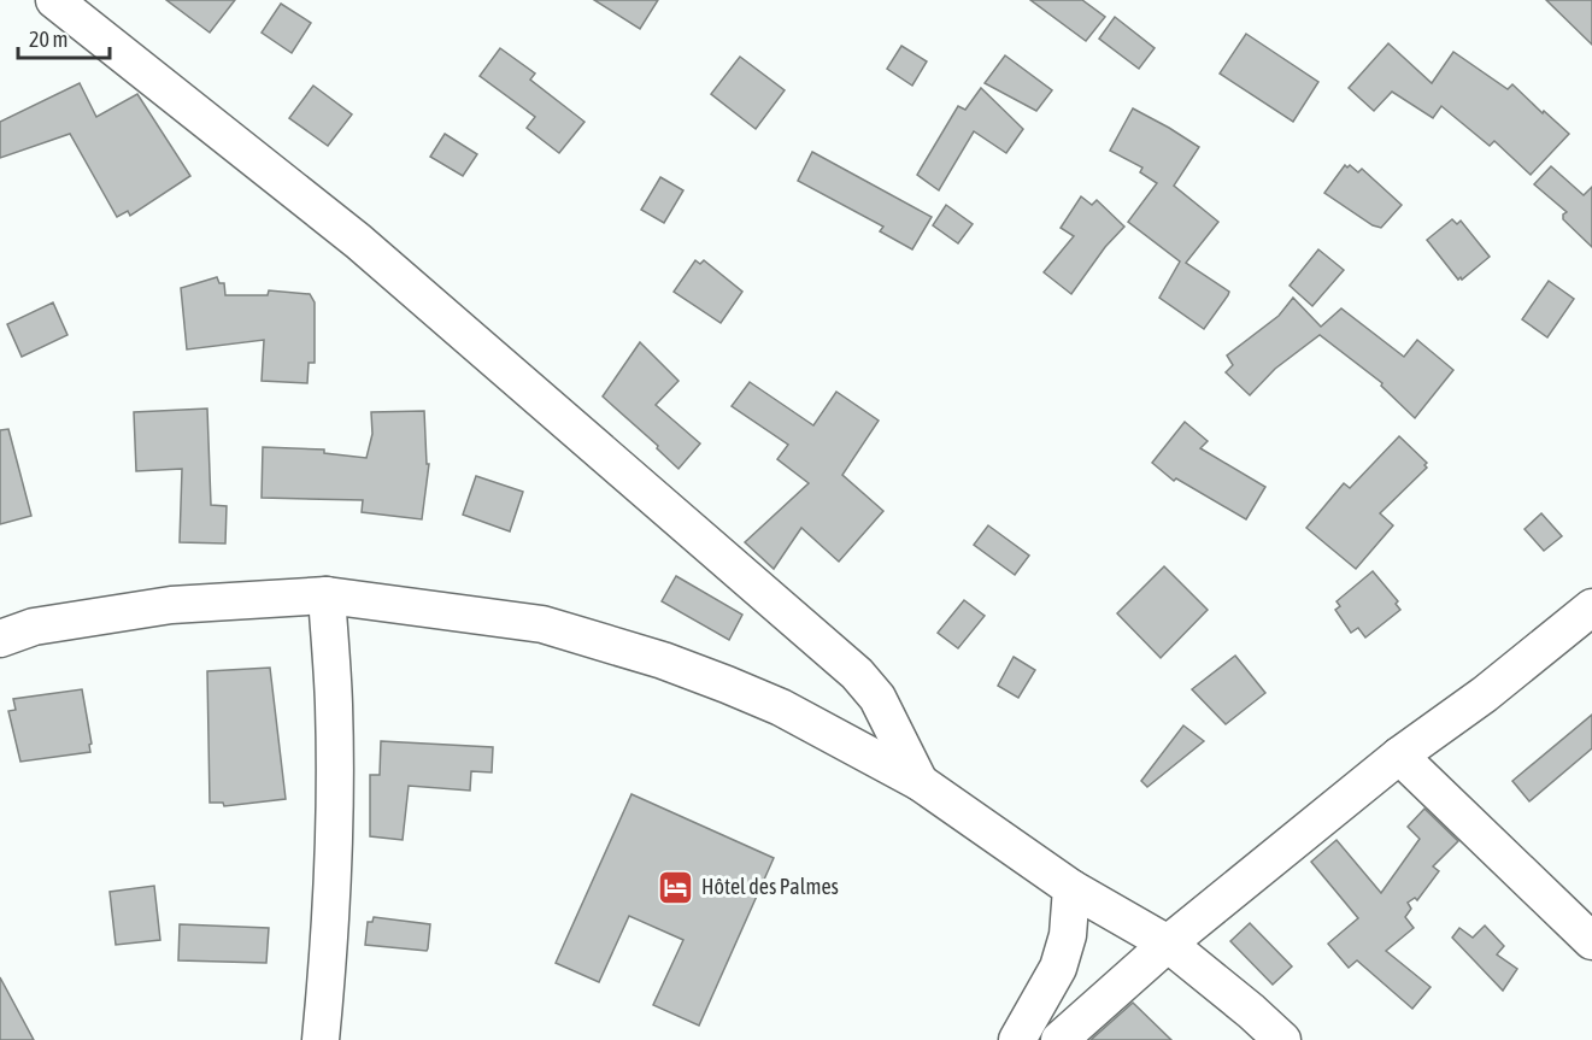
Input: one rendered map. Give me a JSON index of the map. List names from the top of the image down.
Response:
{
  "places": {
    "hotel": ["Hôtel des Palmes"]
  },
  "scale_bar": "20 m"
}
